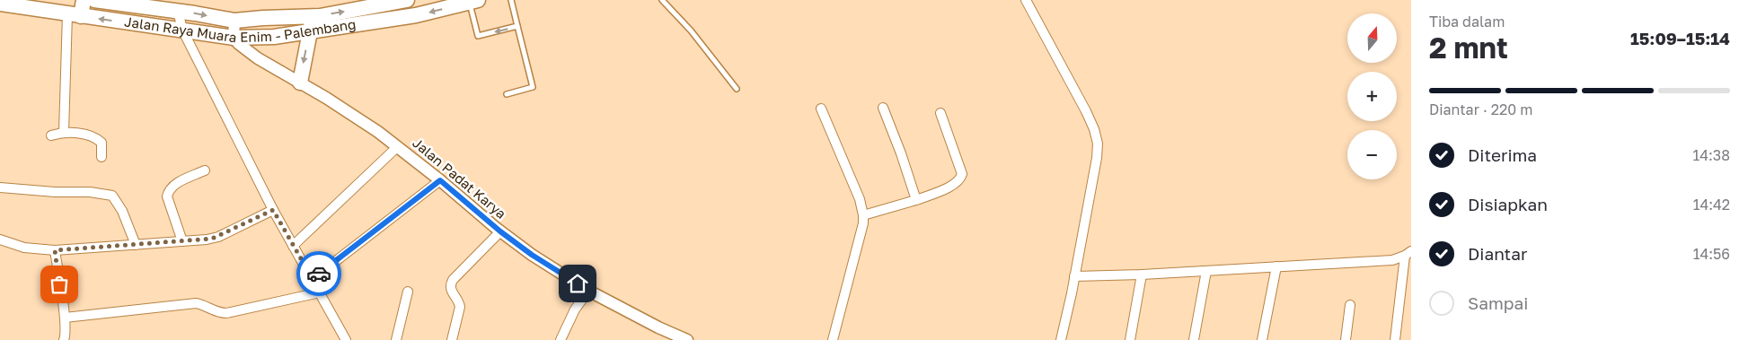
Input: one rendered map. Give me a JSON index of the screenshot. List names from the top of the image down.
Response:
{
  "streets": {
    "main road": ["Jalan Raya Muara Enim - Palembang"],
    "street": ["Jalan Padat Karya"]
  },
  "crossings": [
    ["Jalan Raya Muara Enim - Palembang", "Jalan Padat Karya"]
  ],
  "north": "top",
  "page": {
    "heading": ["2 mnt", "Tiba dalam", "15:09–15:14"],
    "map_buttons": ["+", "−"],
    "bar": "Diantar · 220 m",
    "list": [
      ["Diterima", "14:38"],
      ["Disiapkan", "14:42"],
      ["Diantar", "14:56"],
      "Sampai"
    ]
  }
}
